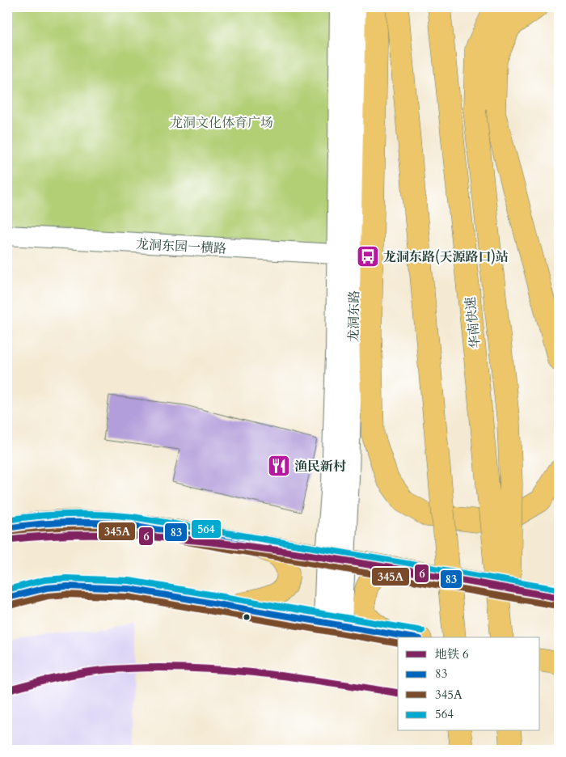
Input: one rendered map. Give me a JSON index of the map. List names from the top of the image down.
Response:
{
  "streets": {
    "highway": ["华南快速"],
    "street": ["龙洞东园一横路", "龙洞东路"]
  },
  "crossings": [
    ["龙洞东园一横路", "龙洞东路"]
  ],
  "parks": ["龙洞文化体育广场"],
  "places": {
    "bus stop": ["龙洞东路(天源路口)站"],
    "restaurant": ["渔民新村"]
  },
  "lines": [
    "transit line 564",
    "transit line 83",
    "transit line 345A",
    "metro line 6"
  ],
  "legend": [
    "地铁 6",
    "83",
    "345A",
    "564"
  ]
}
